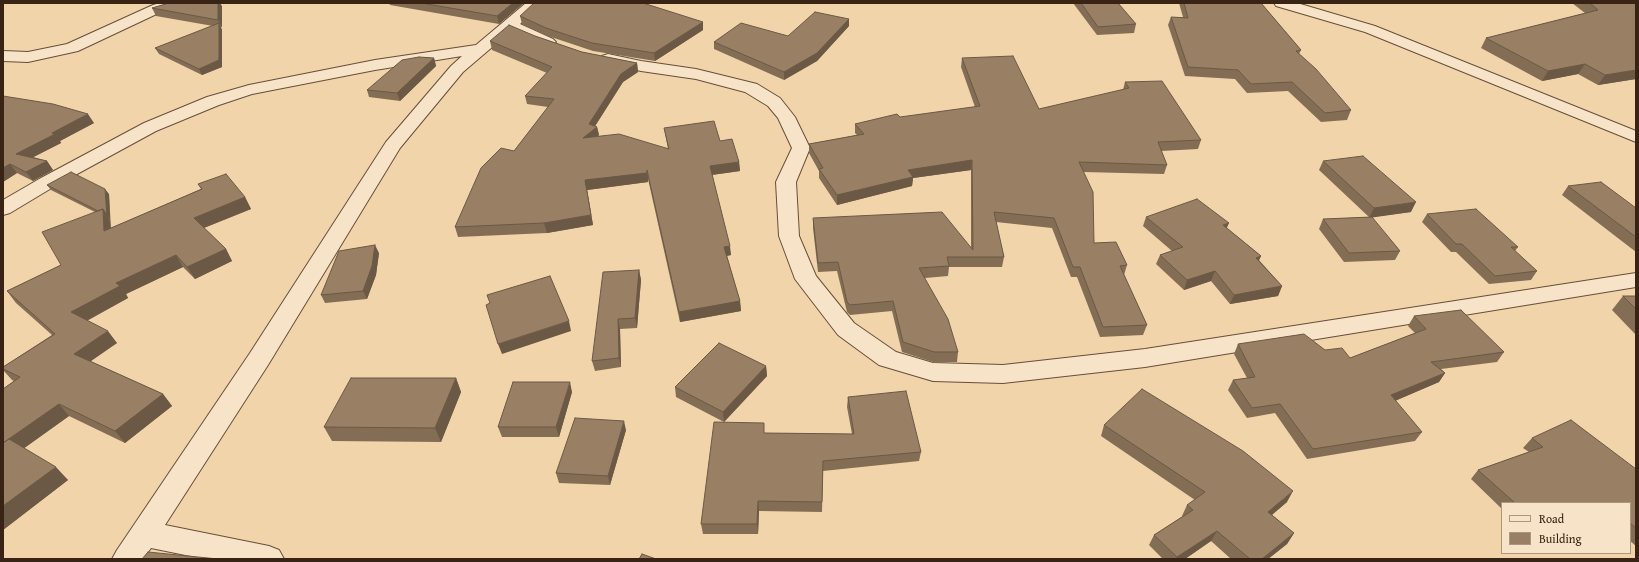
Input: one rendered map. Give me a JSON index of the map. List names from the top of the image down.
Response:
{
  "legend": ["Road", "Building"]
}
